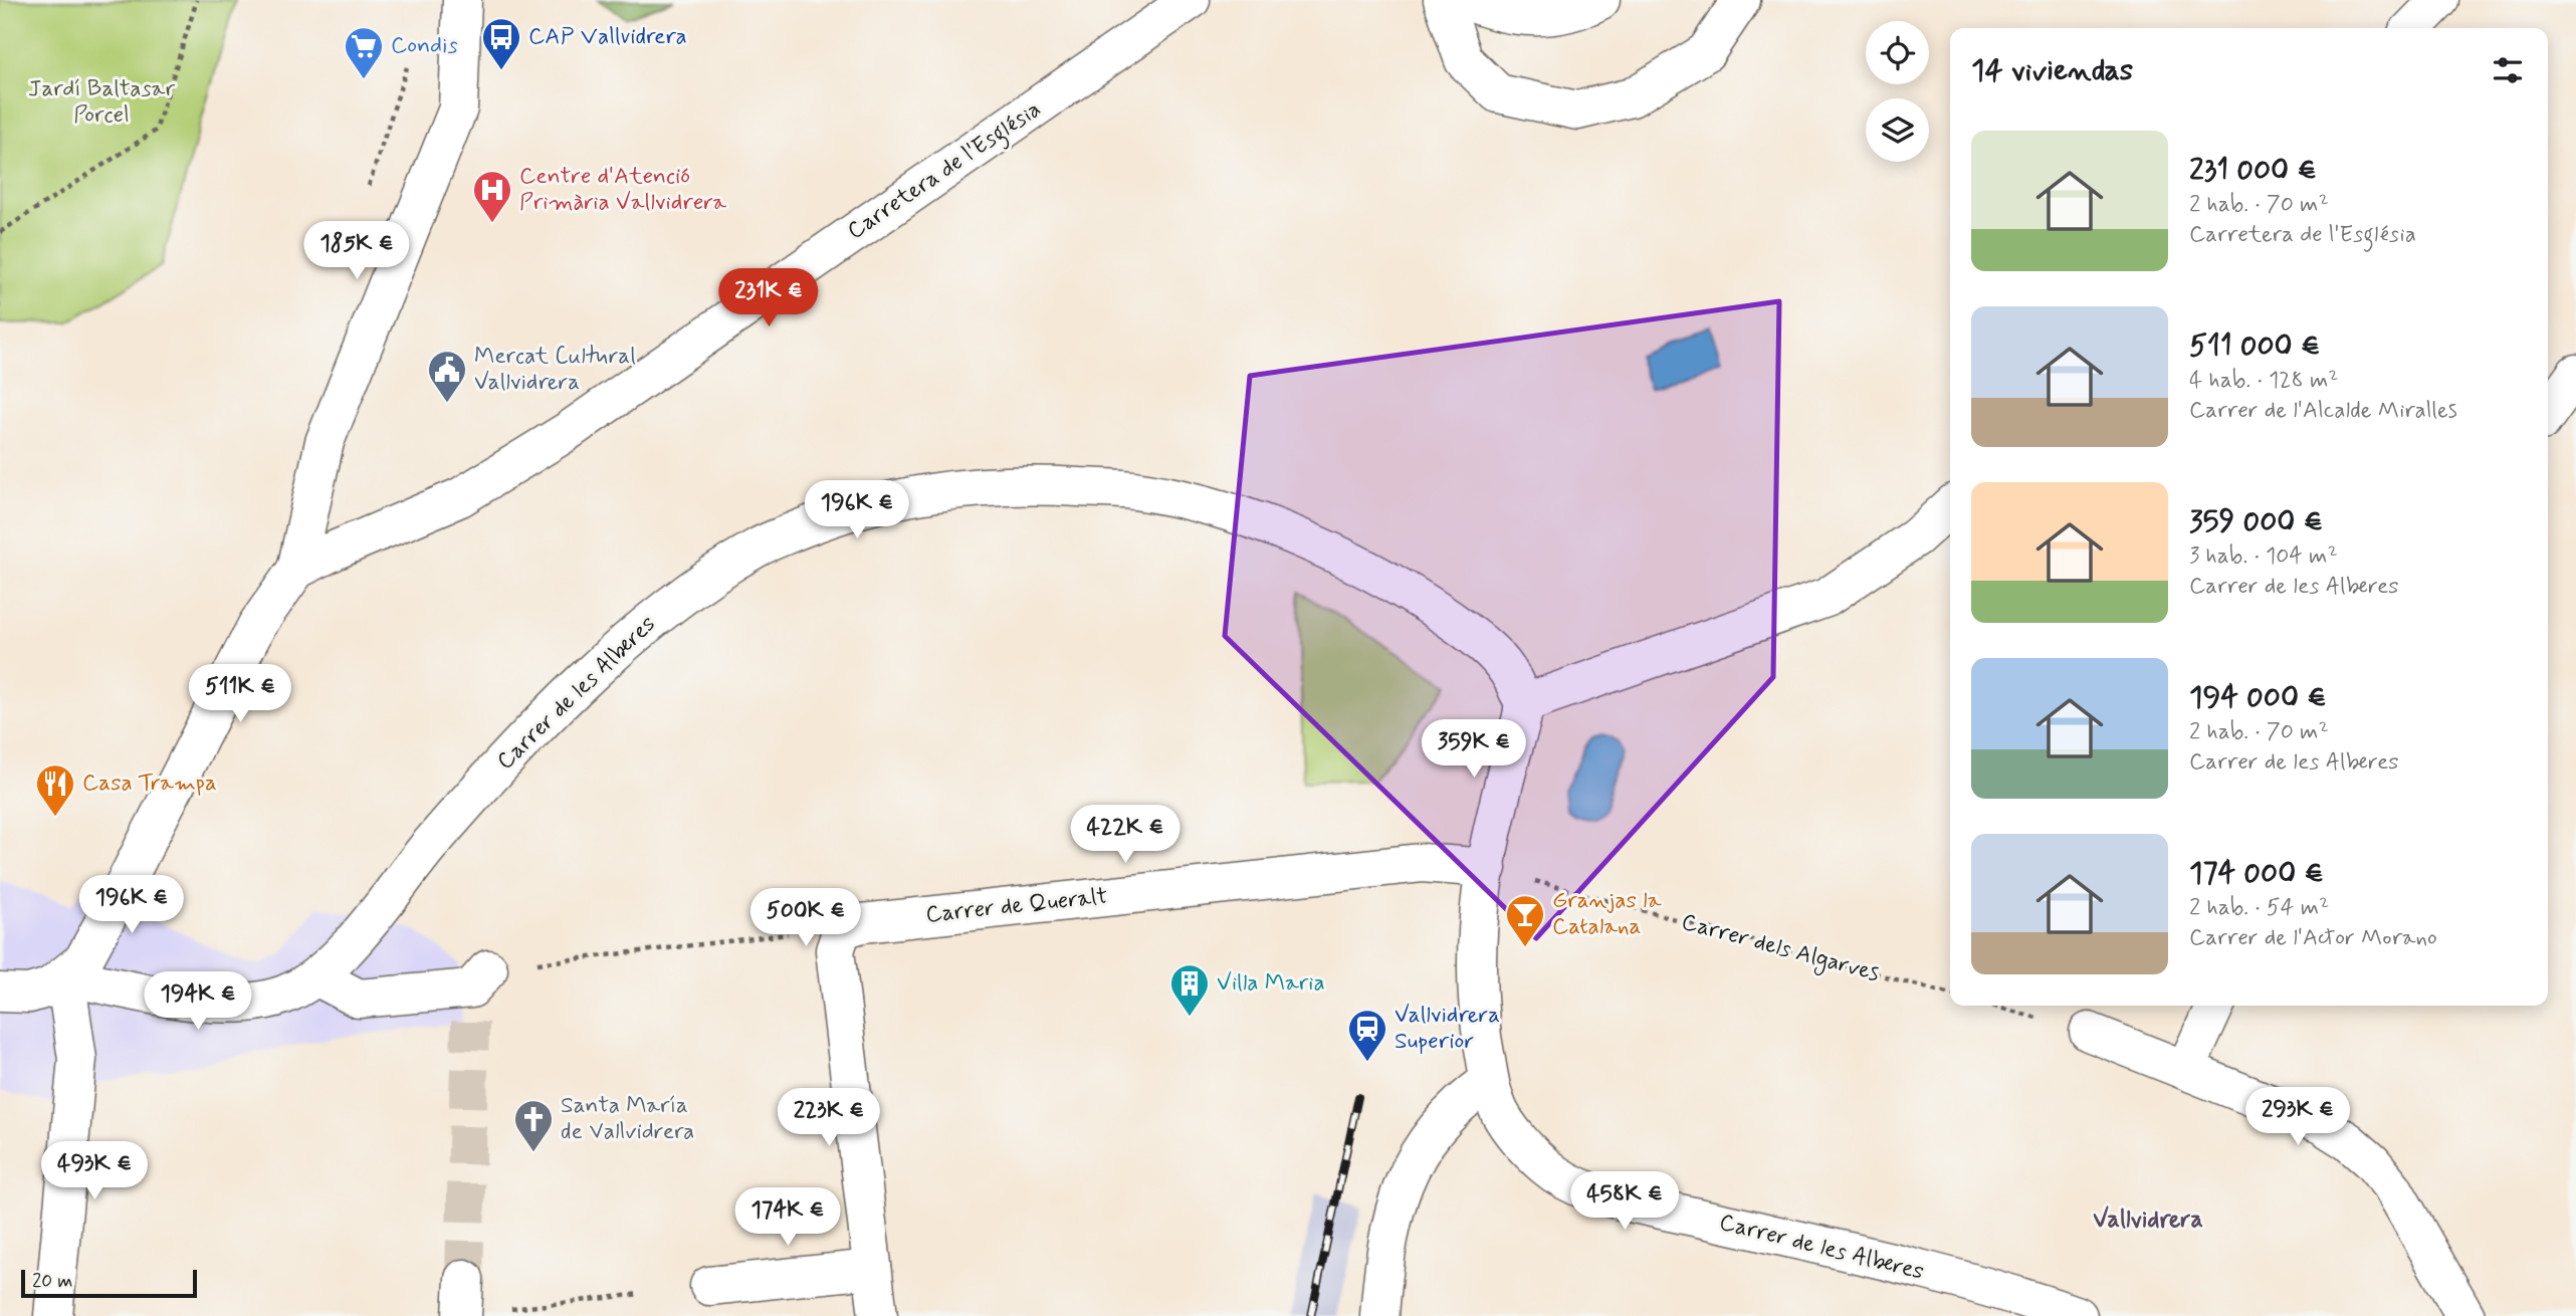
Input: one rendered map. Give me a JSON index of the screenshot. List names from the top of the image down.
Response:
{
  "streets": {
    "street": ["Carretera de l'Església", "Carrer de les Alberes", "Carrer de Queralt"],
    "path": ["Carrer dels Algarves"]
  },
  "crossings": [
    ["Carrer de les Alberes", "Carrer de Queralt"]
  ],
  "districts": ["Vallvidrera"],
  "parks": ["Jardí Baltasar Porcel"],
  "places": {
    "bus stop": ["CAP Vallvidrera"],
    "supermarket": ["Condis"],
    "hospital": ["Centre d'Atenció Primària Vallvidrera"],
    "public building": ["Mercat Cultural Vallvidrera"],
    "restaurant": ["Casa Trampa"],
    "bar": ["Granjas la Catalana"],
    "building": ["Villa Maria"],
    "station": ["Vallvidrera Superior"],
    "church": ["Santa María de Vallvidrera"]
  },
  "scale_bar": "20 m",
  "page": {
    "heading": "14 viviendas",
    "list": [
      {
        "name": "231 000 €",
        "note": "2 hab. · 70 m² · Carretera de l'Església"
      },
      {
        "name": "511 000 €",
        "note": "4 hab. · 128 m² · Carrer de l'Alcalde Miralles"
      },
      {
        "name": "359 000 €",
        "note": "3 hab. · 104 m² · Carrer de les Alberes"
      },
      {
        "name": "194 000 €",
        "note": "2 hab. · 70 m² · Carrer de les Alberes"
      },
      {
        "name": "174 000 €",
        "note": "2 hab. · 54 m² · Carrer de l'Actor Morano"
      }
    ],
    "price": [
      "185K €",
      "231K €",
      "196K €",
      "511K €",
      "359K €",
      "422K €",
      "196K €",
      "500K €",
      "194K €",
      "293K €",
      "223K €",
      "493K €",
      "458K €",
      "174K €"
    ],
    "scale": "20 m"
  }
}
